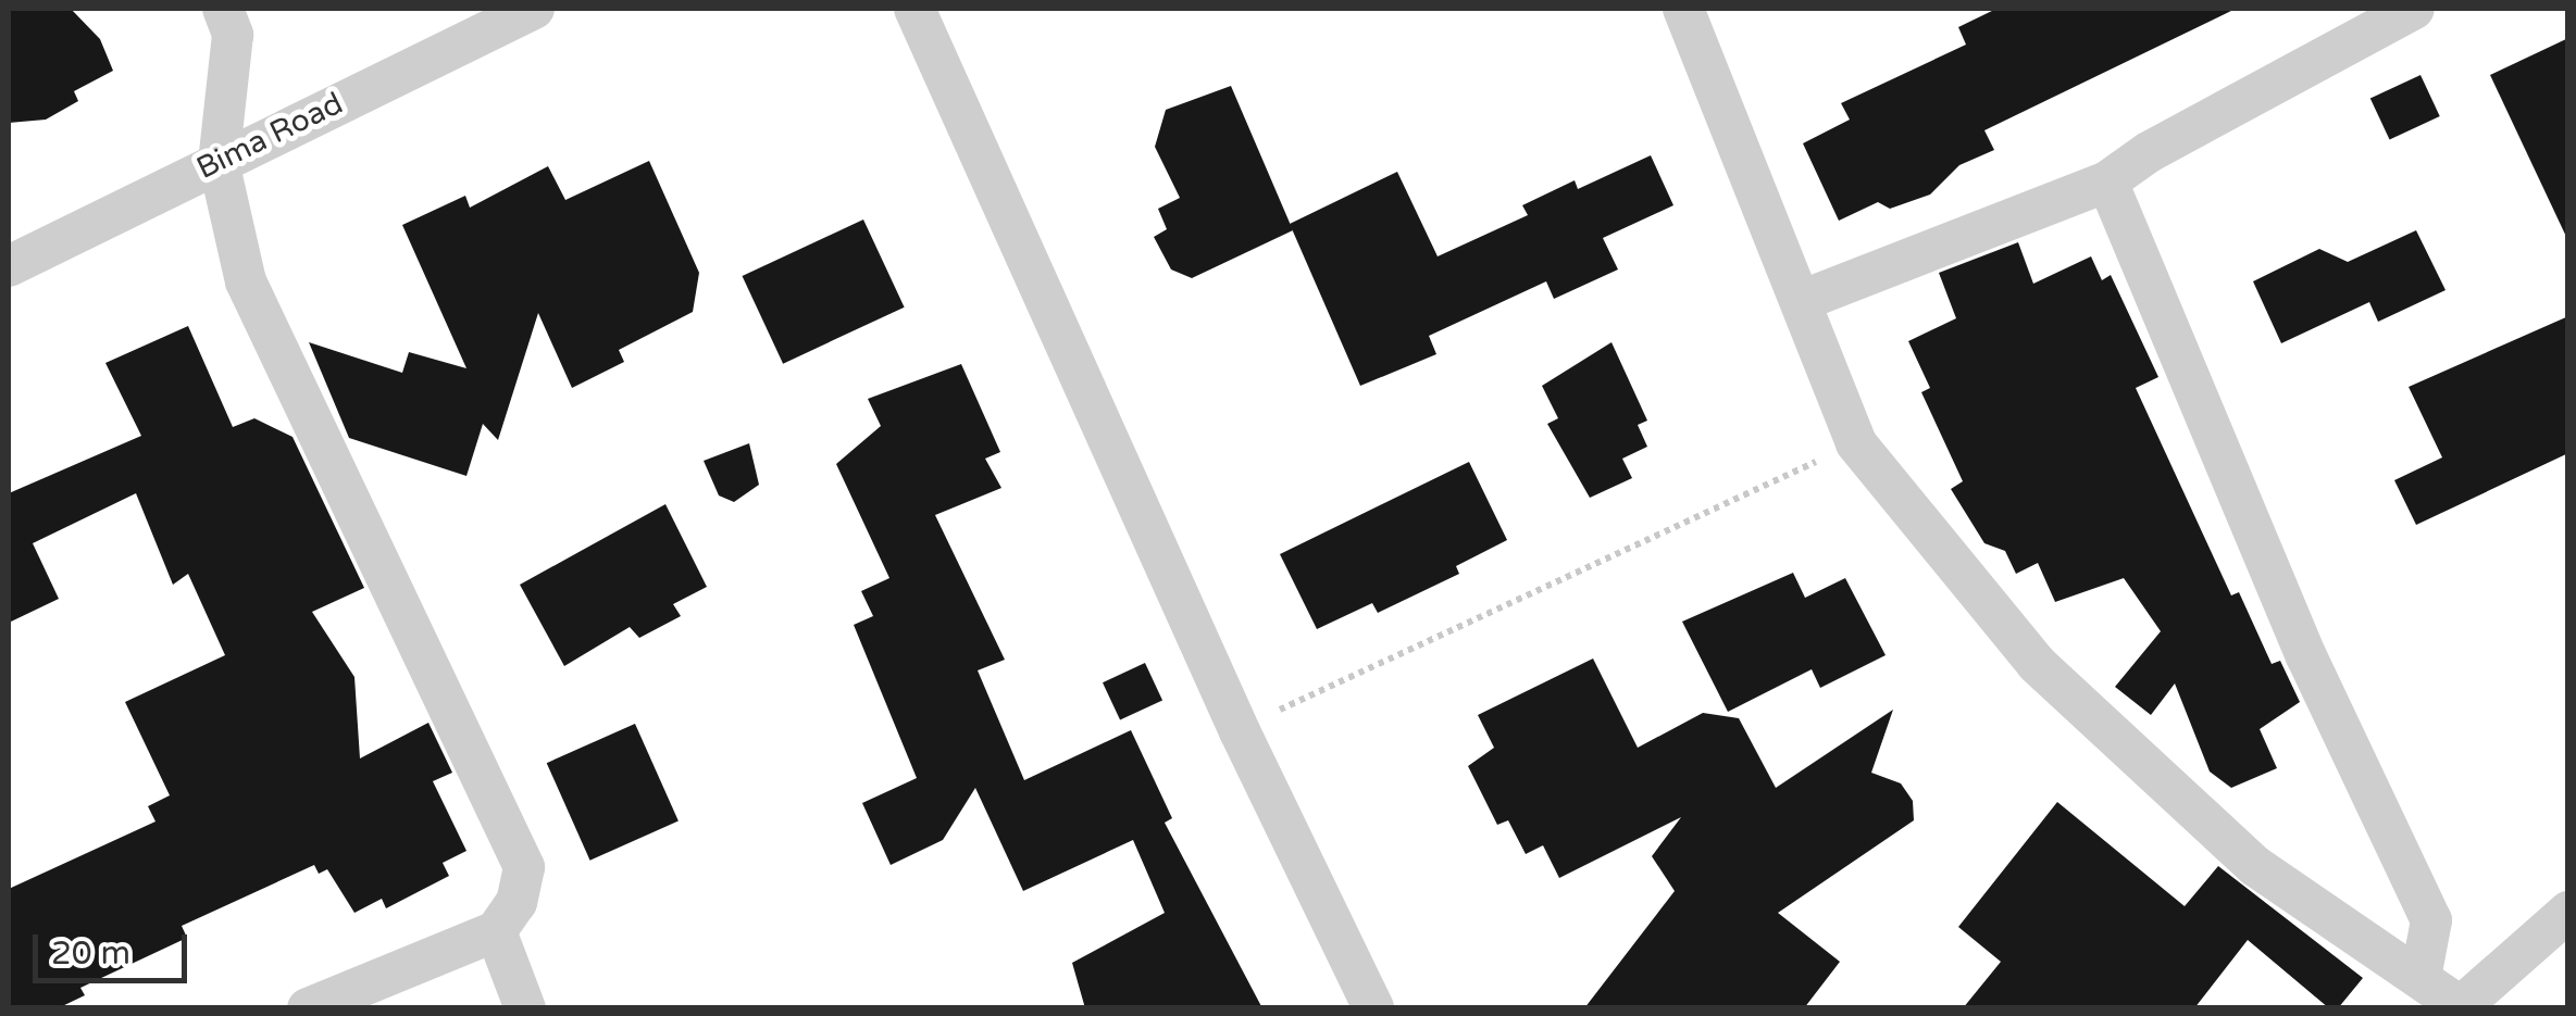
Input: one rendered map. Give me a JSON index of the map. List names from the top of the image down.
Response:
{
  "streets": {
    "street": ["Bima Road"]
  },
  "scale_bar": "20 m"
}
